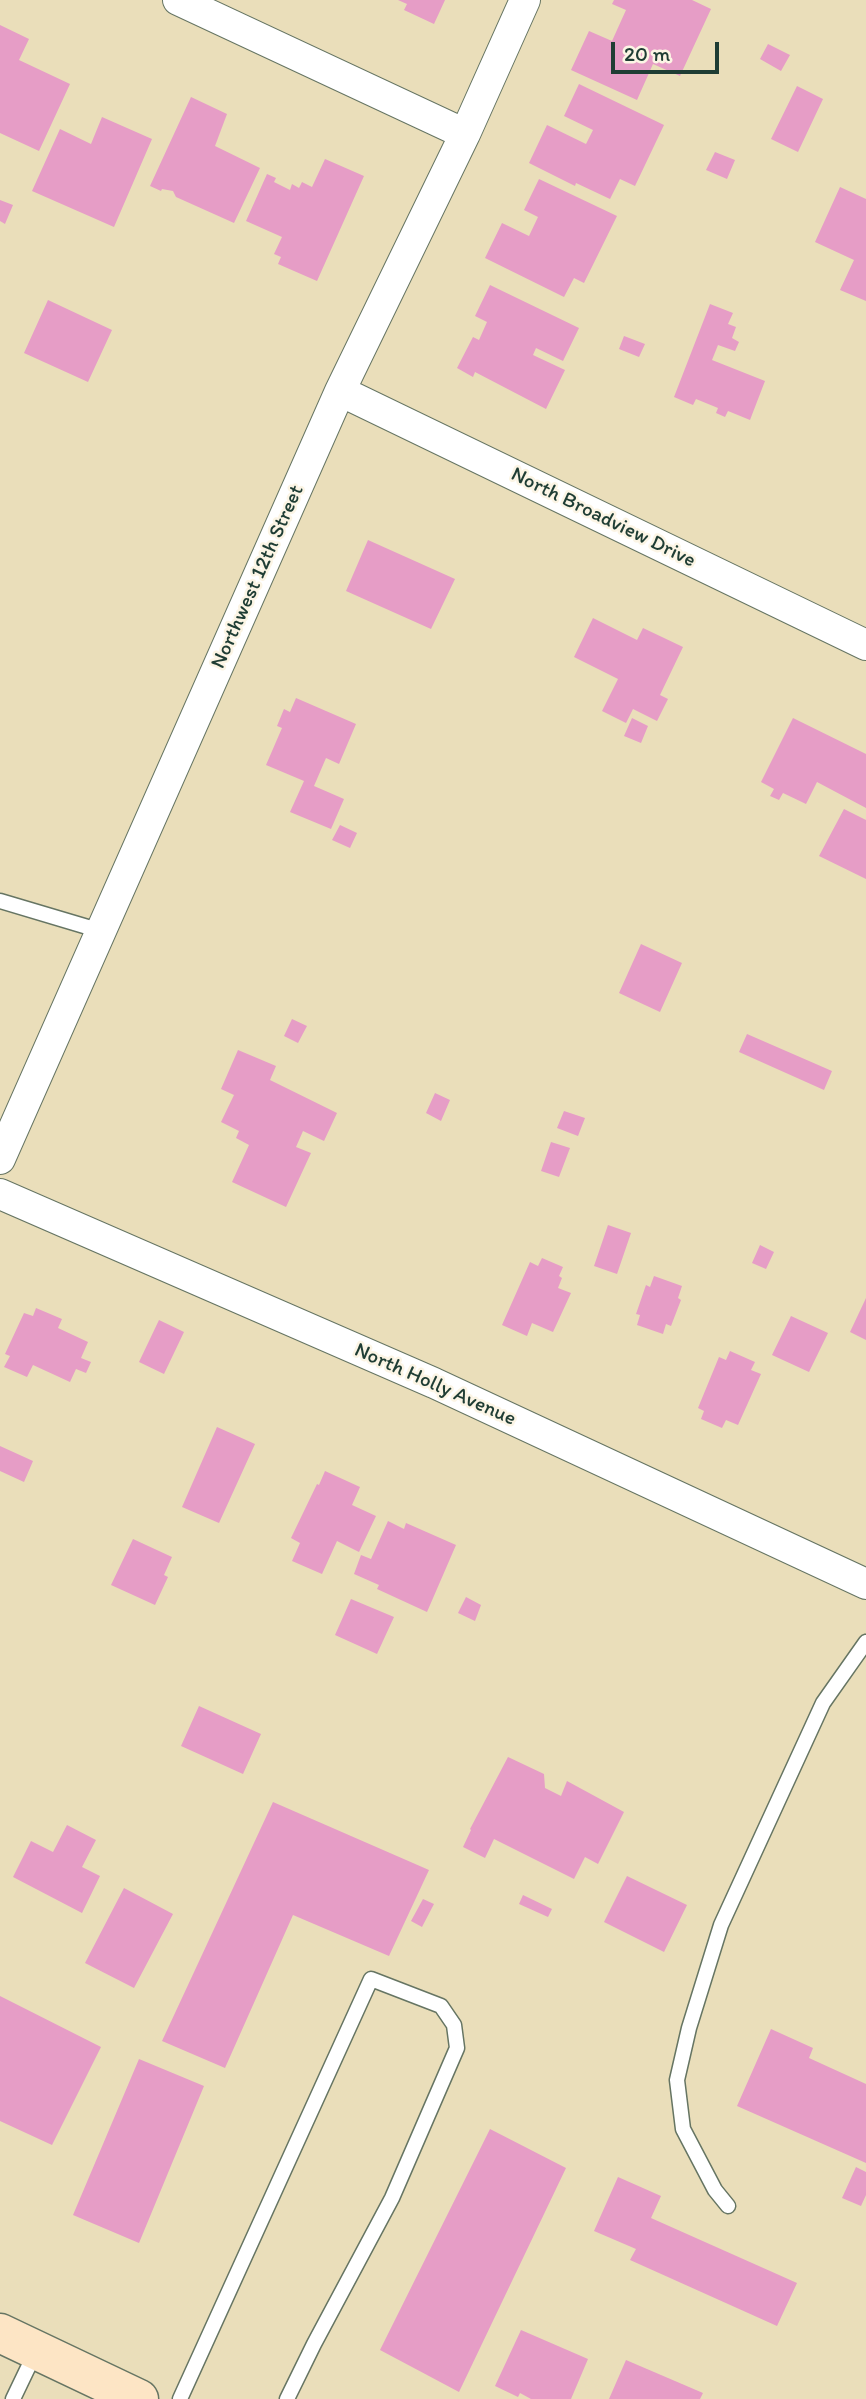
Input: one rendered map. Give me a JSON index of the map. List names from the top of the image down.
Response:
{
  "streets": {
    "street": ["North Broadview Drive", "Northwest 12th Street", "North Holly Avenue"]
  },
  "crossings": [
    ["North Broadview Drive", "Northwest 12th Street"]
  ],
  "scale_bar": "20 m"
}
